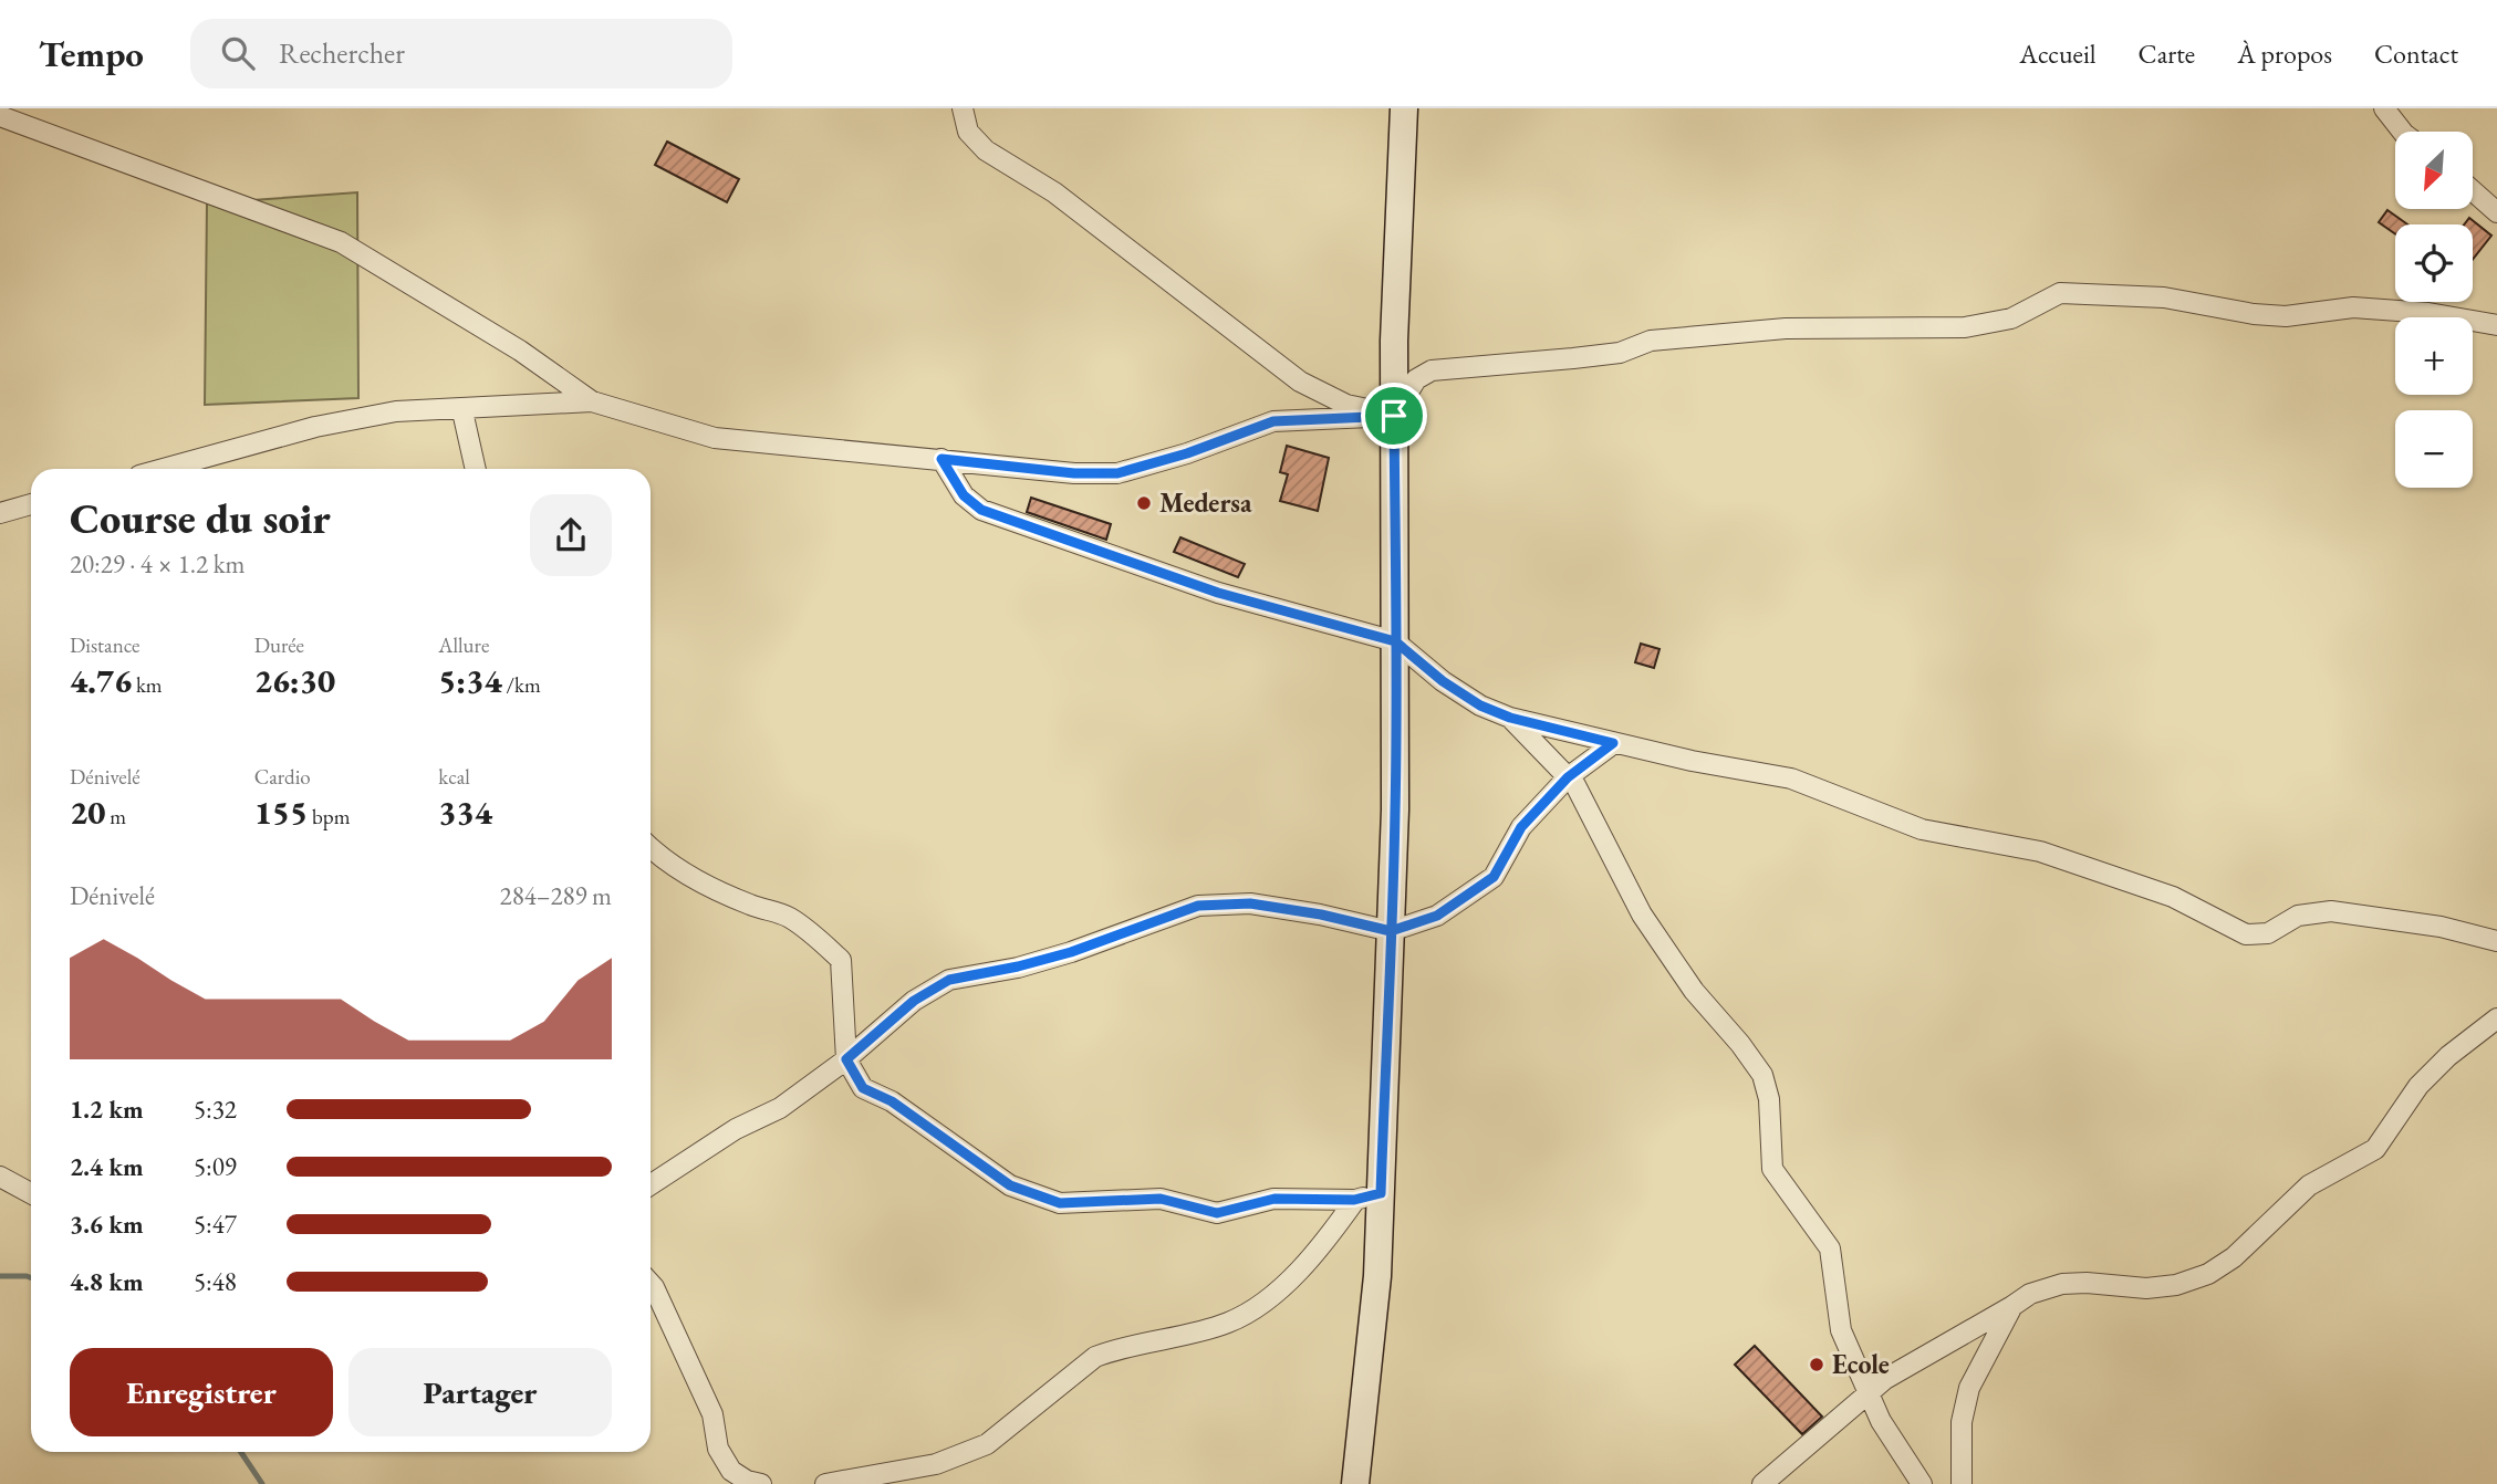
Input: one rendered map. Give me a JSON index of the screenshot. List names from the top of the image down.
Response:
{
  "places": ["Medersa", "Ecole"],
  "north": "bottom left",
  "page": {
    "header": "Tempo",
    "search": "Rechercher",
    "nav": [
      "Accueil",
      "Carte",
      "À propos",
      "Contact"
    ],
    "map_buttons": ["+", "−"],
    "heading": ["Course du soir", "20:29 · 4 × 1.2 km"],
    "stats": [
      ["Distance", "4.76 km"],
      ["Durée", "26:30"],
      ["Allure", "5:34 /km"],
      ["Dénivelé", "20 m"],
      ["Cardio", "155 bpm"],
      ["kcal", "334"]
    ],
    "chart": ["Dénivelé", "284–289 m"],
    "list": [
      {
        "name": "1.2 km",
        "note": "5:32"
      },
      {
        "name": "2.4 km",
        "note": "5:09"
      },
      {
        "name": "3.6 km",
        "note": "5:47"
      },
      {
        "name": "4.8 km",
        "note": "5:48"
      }
    ],
    "buttons": ["Enregistrer", "Partager"]
  }
}
